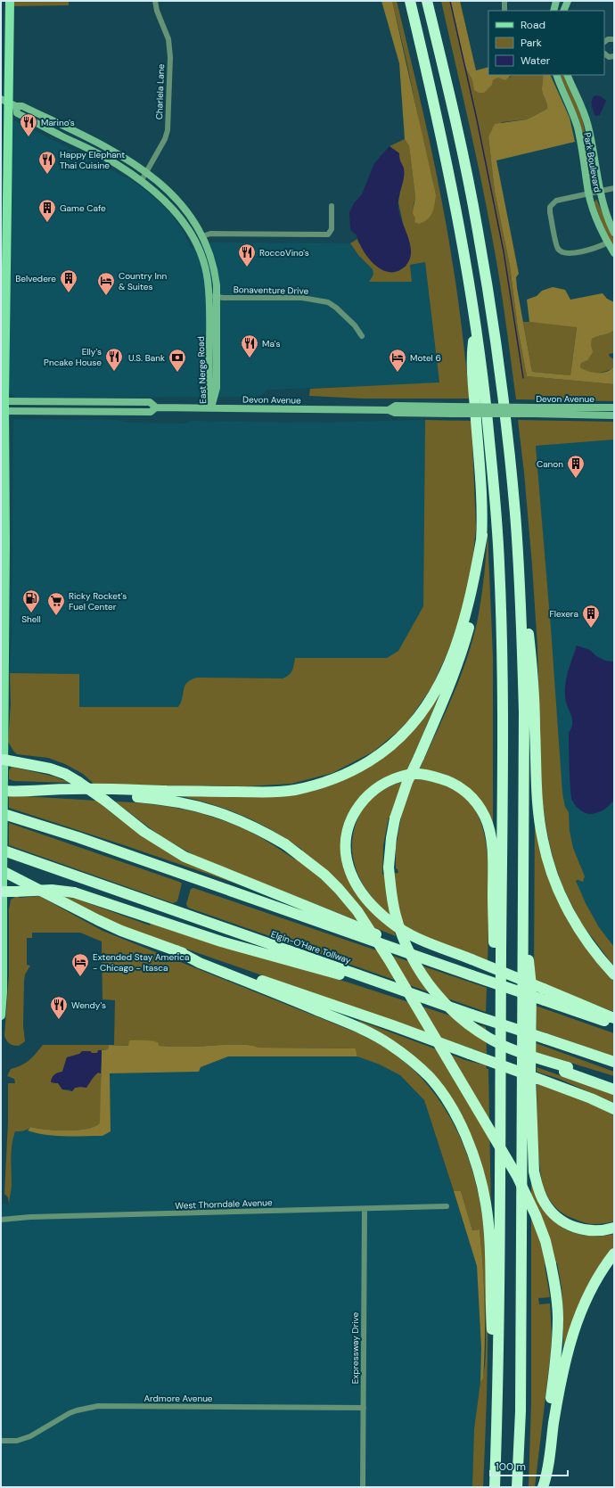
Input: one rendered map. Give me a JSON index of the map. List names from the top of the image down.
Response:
{
  "streets": {
    "highway": ["Elgin-O'Hare Tollway"],
    "main road": ["Park Boulevard", "East Nerge Road", "Devon Avenue"],
    "street": [
      "Charlela Lane",
      "Bonaventure Drive",
      "West Thorndale Avenue",
      "Expressway Drive",
      "Ardmore Avenue"
    ]
  },
  "crossings": [
    ["Charlela Lane", "East Nerge Road"],
    ["Bonaventure Drive", "East Nerge Road"],
    ["East Nerge Road", "Devon Avenue"],
    ["West Thorndale Avenue", "Expressway Drive"],
    ["Expressway Drive", "Ardmore Avenue"]
  ],
  "places": {
    "restaurant": [
      "Marino's",
      "Happy Elephant Thai Cuisine",
      "RoccoVino's",
      "Ma's",
      "Elly's Pncake House",
      "Wendy's"
    ],
    "building": [
      "Game Cafe",
      "Belvedere",
      "Canon",
      "Flexera"
    ],
    "hotel": ["Country Inn & Suites", "Motel 6", "Extended Stay America - Chicago - Itasca"],
    "bank": ["U.S. Bank"],
    "fuel station": ["Shell"],
    "supermarket": ["Ricky Rocket's Fuel Center"]
  },
  "legend": ["Road", "Park", "Water"],
  "scale_bar": "100 m"
}
